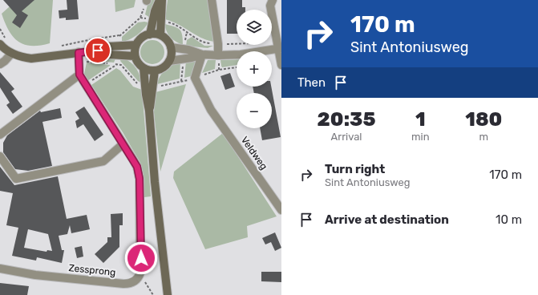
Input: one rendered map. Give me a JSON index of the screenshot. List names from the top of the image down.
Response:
{
  "streets": {
    "street": ["Veldweg", "Zessprong"]
  },
  "page": {
    "turn": ["170 m", "Sint Antoniusweg"],
    "map_buttons": ["+", "−"],
    "then": "Then",
    "eta": [
      "20:35",
      "Arrival",
      "1",
      "min",
      "180",
      "m"
    ],
    "list": [
      {
        "name": "Turn right",
        "note": "Sint Antoniusweg",
        "value": "170 m"
      },
      {
        "name": "Arrive at destination",
        "value": "10 m"
      }
    ]
  }
}
